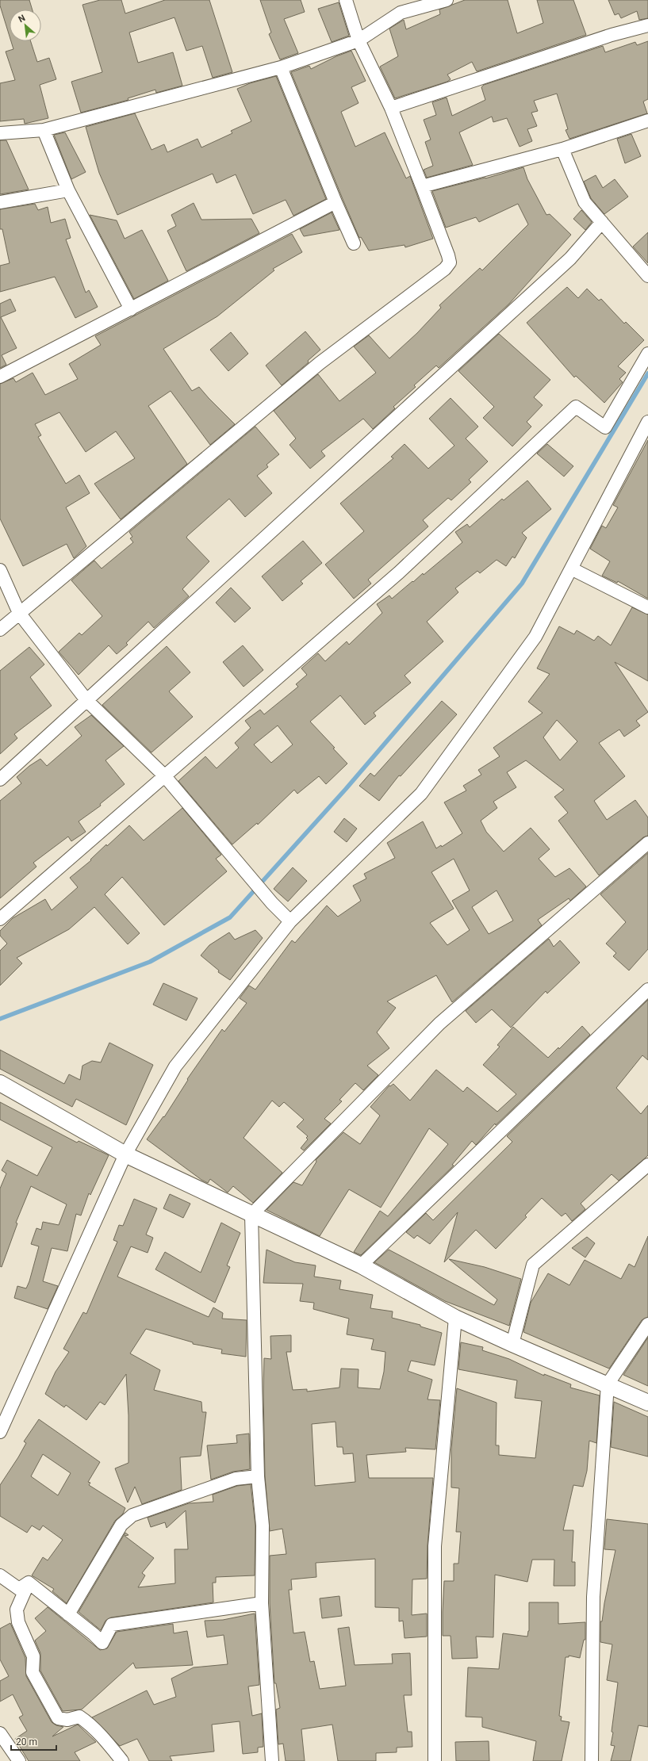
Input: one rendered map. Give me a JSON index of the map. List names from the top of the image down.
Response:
{
  "scale_bar": "20 m",
  "north": "top left"
}
